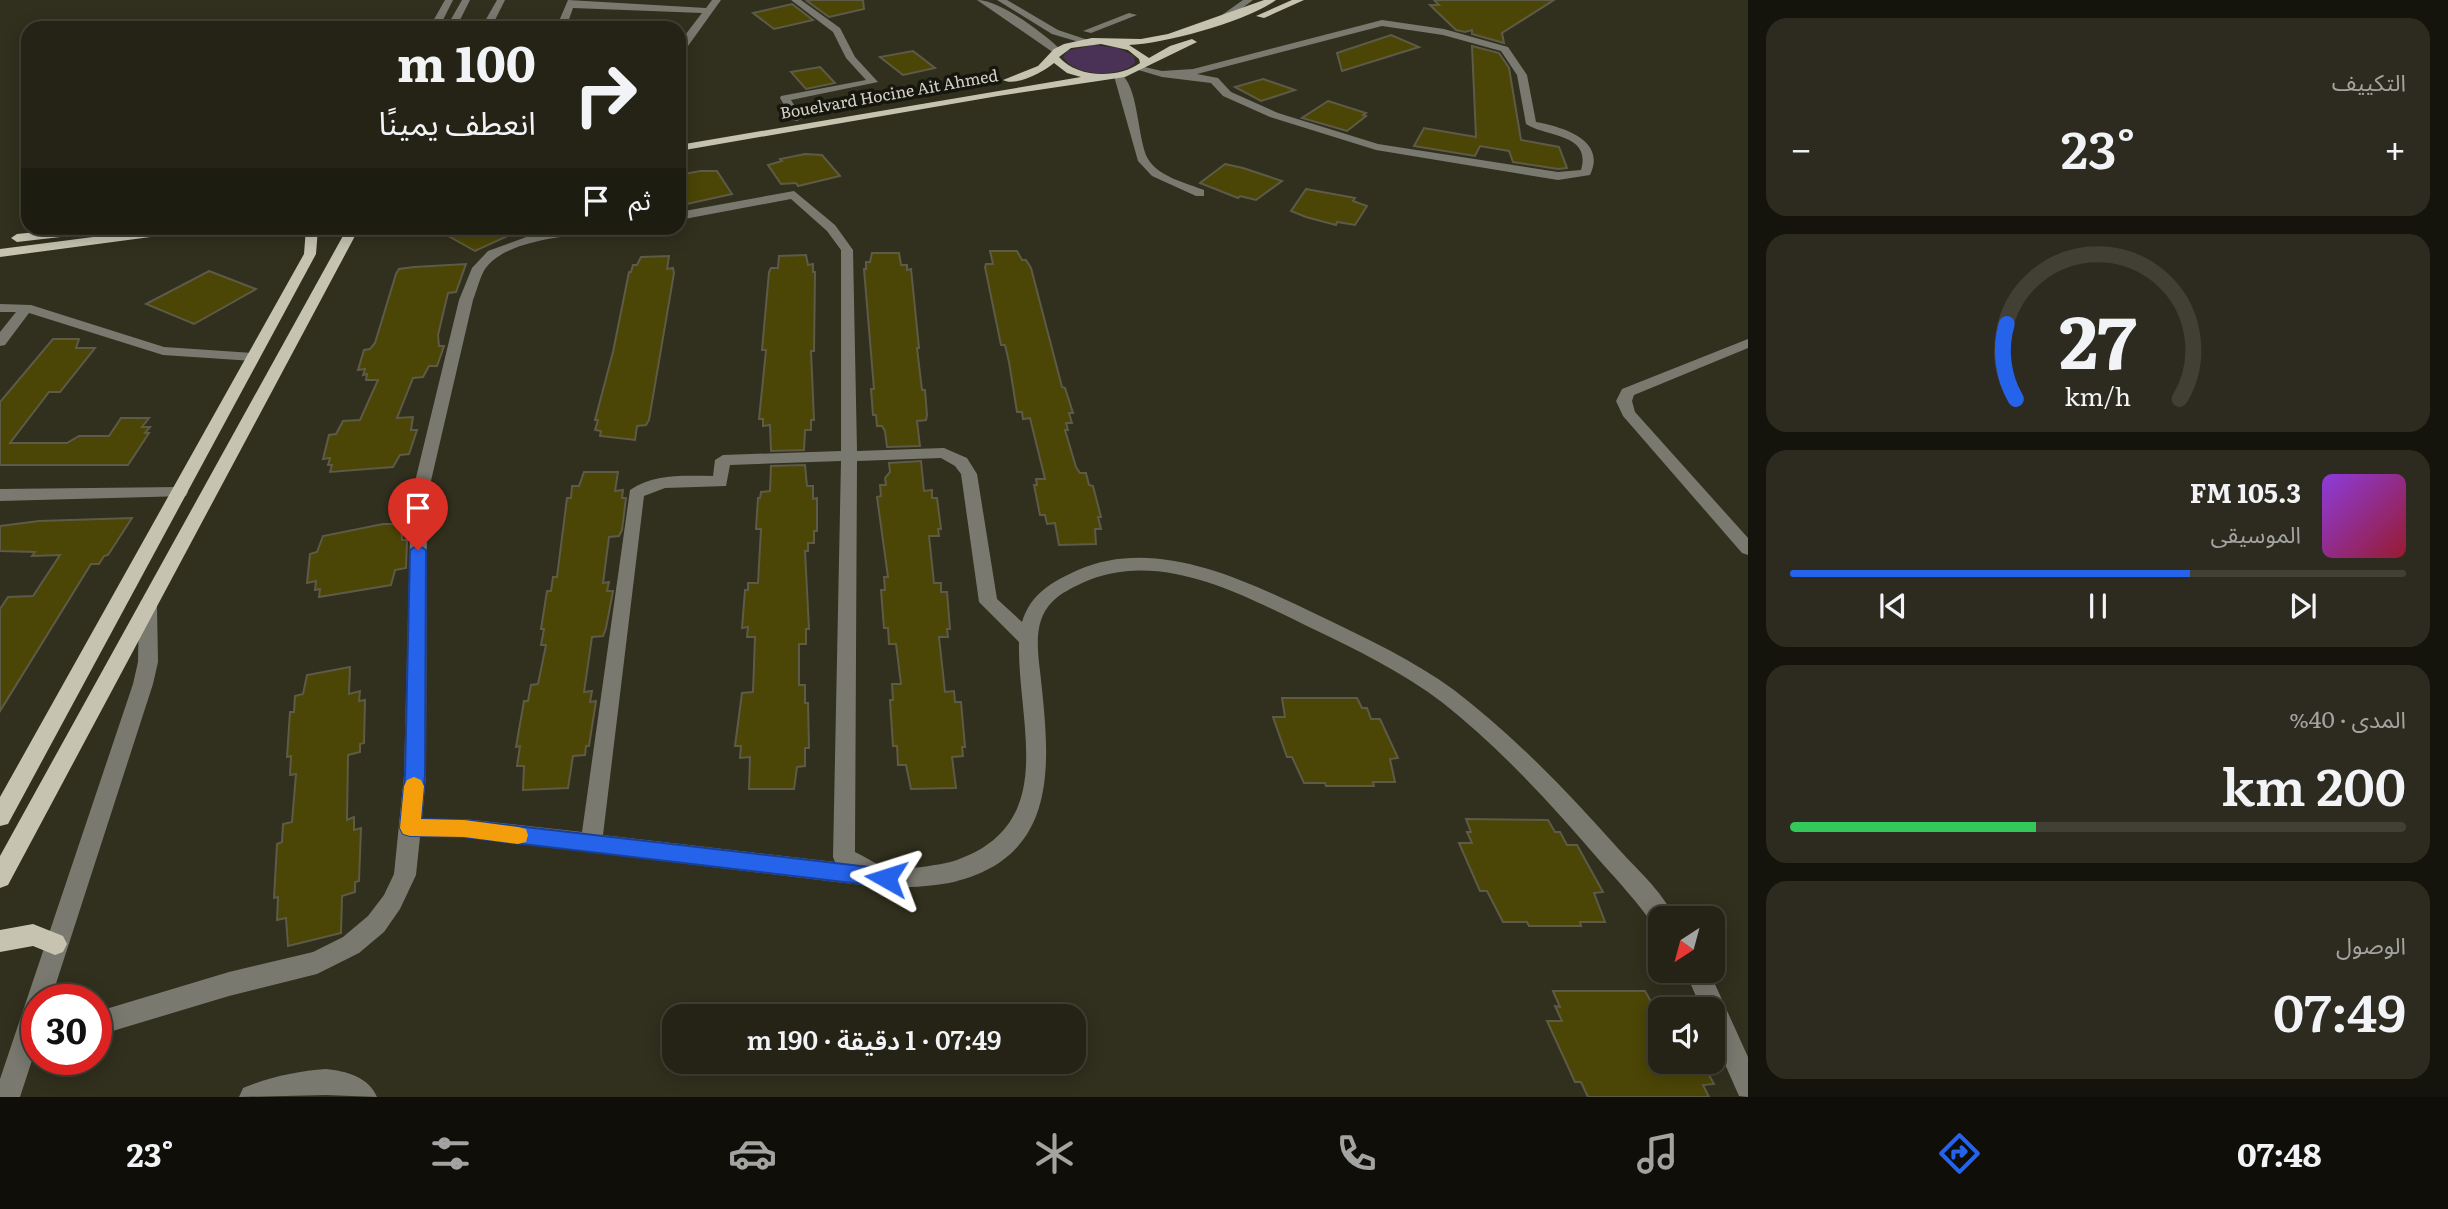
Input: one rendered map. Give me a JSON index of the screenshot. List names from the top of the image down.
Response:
{
  "streets": {
    "main road": ["Bouelvard Hocine Ait Ahmed"]
  },
  "north": "bottom left",
  "page": {
    "tile": [
      "التكييف",
      ["المدى · 40%", "200 km"],
      ["الوصول", "07:49"]
    ],
    "turn": ["100 m", "انعطف يمينًا"],
    "heat": ["−", "23°", "+"],
    "then": "ثم",
    "song": ["105.3 FM", "الموسيقى"],
    "limit": "30",
    "trip": "07:49 · 1 دقيقة · 190 m",
    "tabs": ["07:48", "23°"],
    "gauge": ["27", "km/h"]
  }
}
